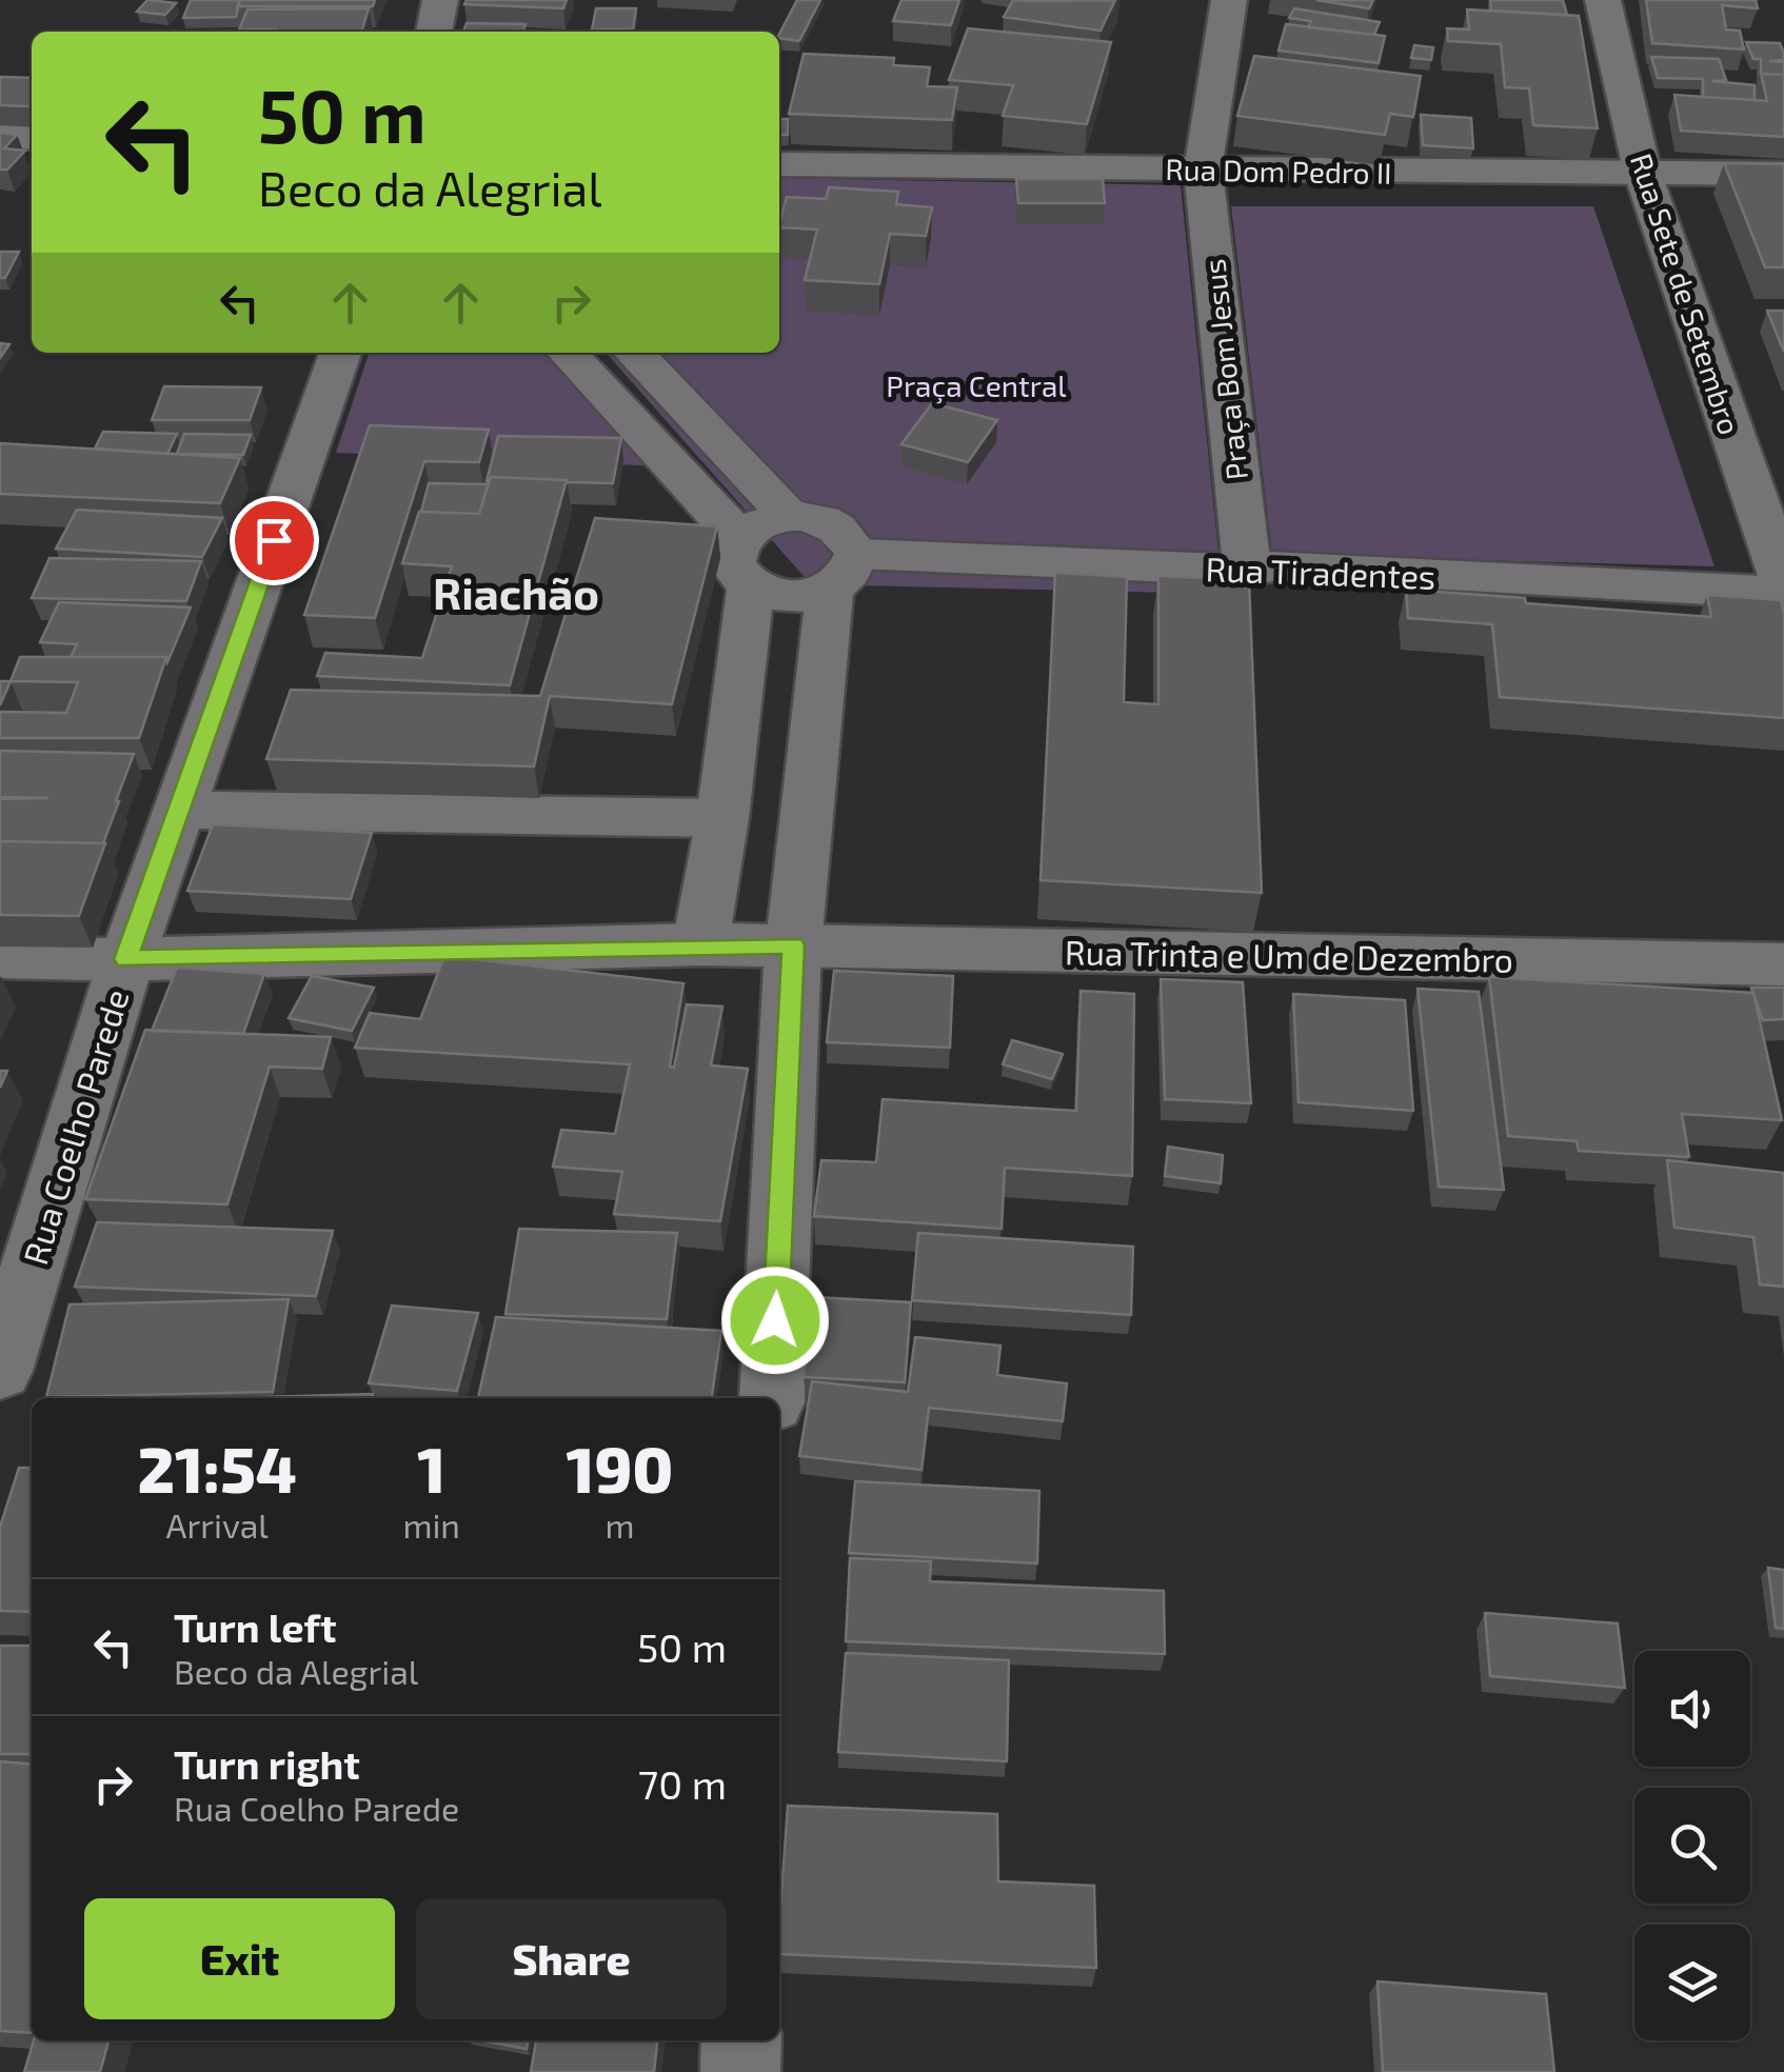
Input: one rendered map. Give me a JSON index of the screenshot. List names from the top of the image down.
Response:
{
  "streets": {
    "street": [
      "Rua Dom Pedro II",
      "Rua Sete de Setembro",
      "Praça Bom Jesus",
      "Rua Tiradentes",
      "Rua Trinta e Um de Dezembro",
      "Rua Coelho Parede"
    ]
  },
  "crossings": [
    ["Rua Dom Pedro II", "Rua Sete de Setembro"],
    ["Rua Dom Pedro II", "Praça Bom Jesus"],
    ["Praça Bom Jesus", "Rua Tiradentes"],
    ["Rua Trinta e Um de Dezembro", "Rua Coelho Parede"]
  ],
  "districts": ["Riachão"],
  "parks": ["Praça Central"],
  "page": {
    "turn": ["50 m", "Beco da Alegrial"],
    "eta": [
      "21:54",
      "Arrival",
      "1",
      "min",
      "190",
      "m"
    ],
    "list": [
      {
        "name": "Turn left",
        "note": "Beco da Alegrial",
        "value": "50 m"
      },
      {
        "name": "Turn right",
        "note": "Rua Coelho Parede",
        "value": "70 m"
      }
    ],
    "buttons": ["Exit", "Share"]
  }
}
